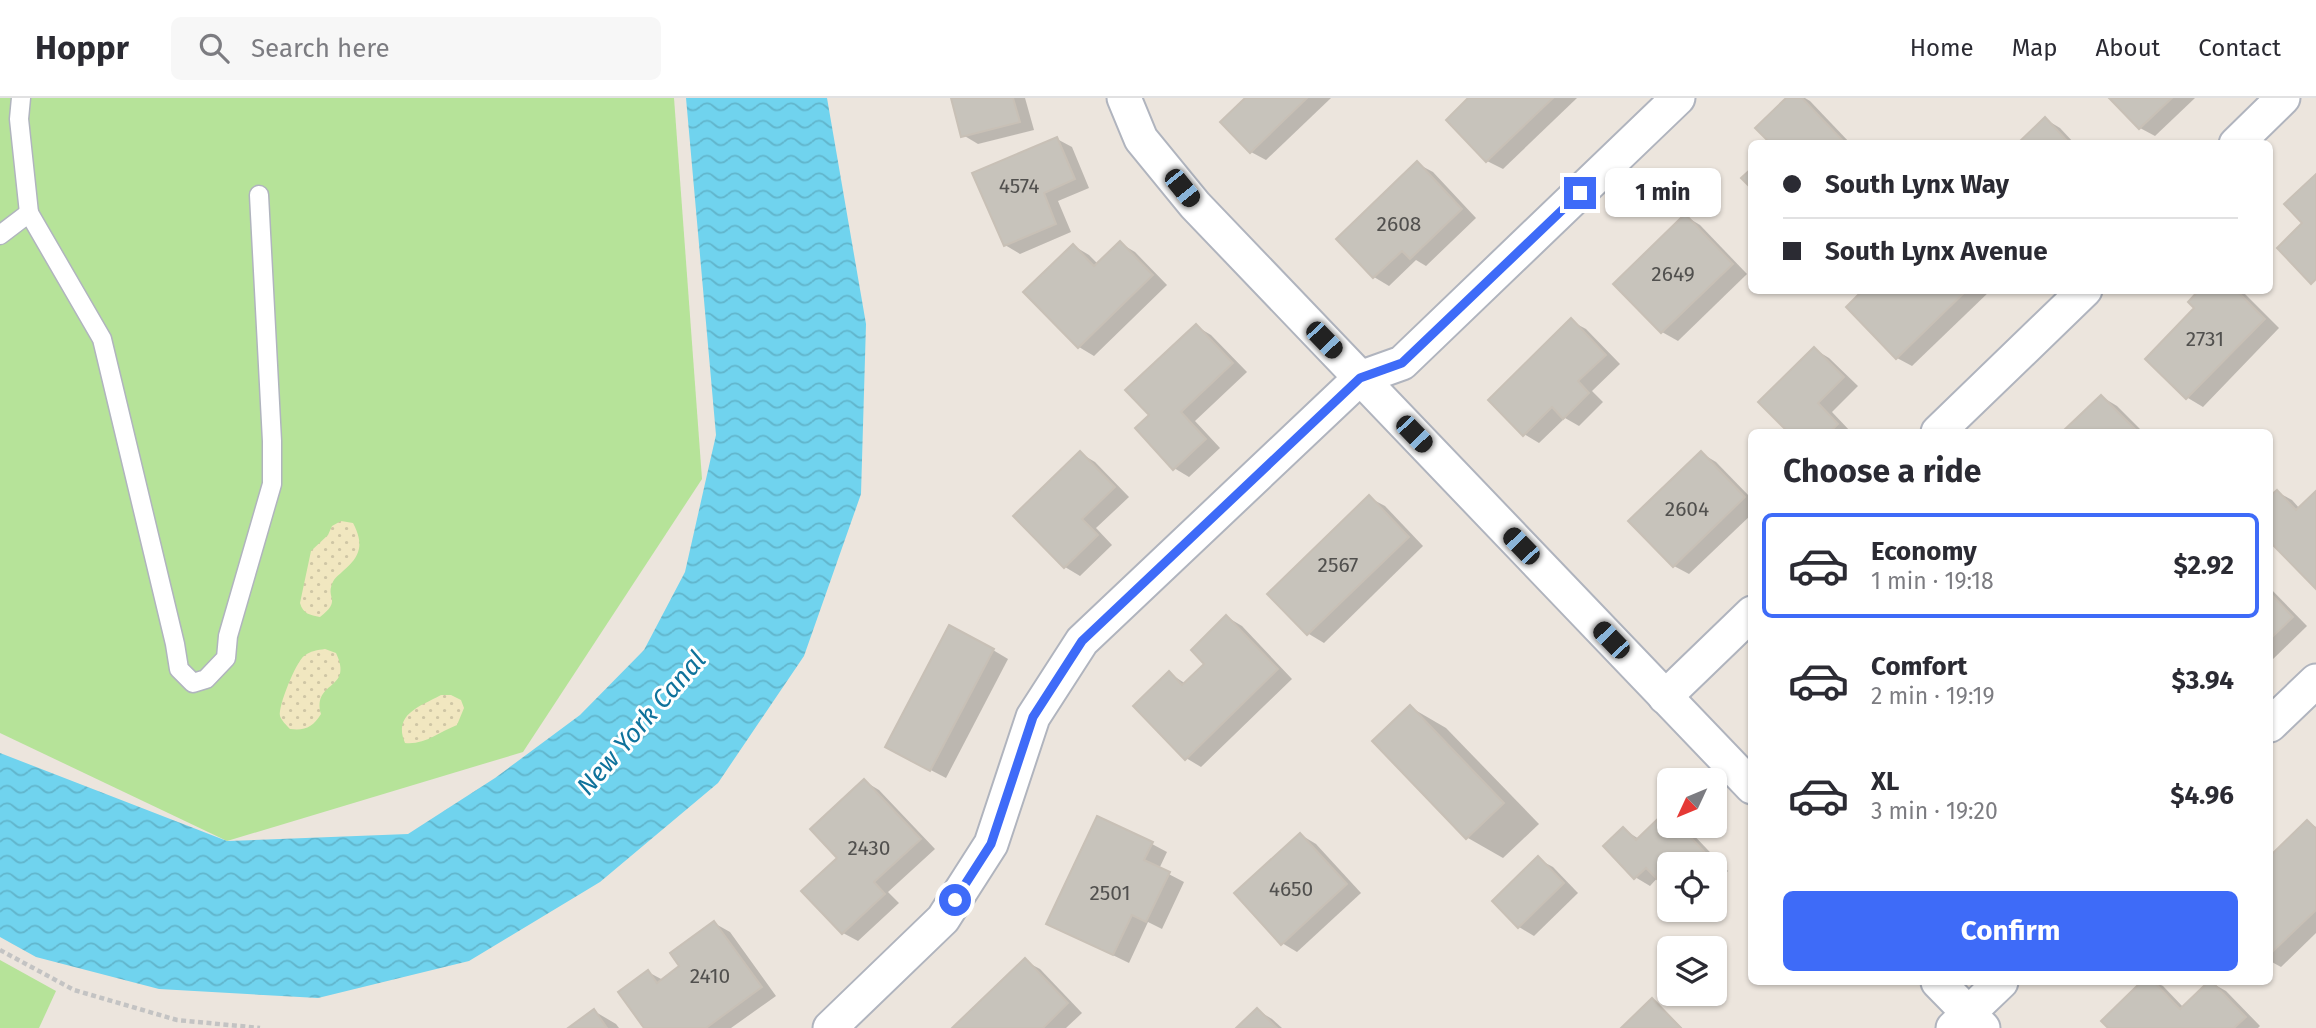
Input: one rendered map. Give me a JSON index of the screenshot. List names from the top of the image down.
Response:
{
  "water": ["New York Canal"],
  "house_numbers": [
    "4574",
    "2608",
    "2649",
    "2731",
    "2604",
    "2567",
    "2430",
    "4650",
    "2501",
    "2410"
  ],
  "north": "bottom left",
  "page": {
    "header": "Hoppr",
    "search": "Search here",
    "nav": [
      "Home",
      "Map",
      "About",
      "Contact"
    ],
    "banner": ["South Lynx Way", "South Lynx Avenue"],
    "bubble": "1 min",
    "heading": "Choose a ride",
    "list": [
      {
        "name": "Economy",
        "note": "1 min · 19:18",
        "value": "$2.92"
      },
      {
        "name": "Comfort",
        "note": "2 min · 19:19",
        "value": "$3.94"
      },
      {
        "name": "XL",
        "note": "3 min · 19:20",
        "value": "$4.96"
      }
    ],
    "buttons": "Confirm"
  }
}
